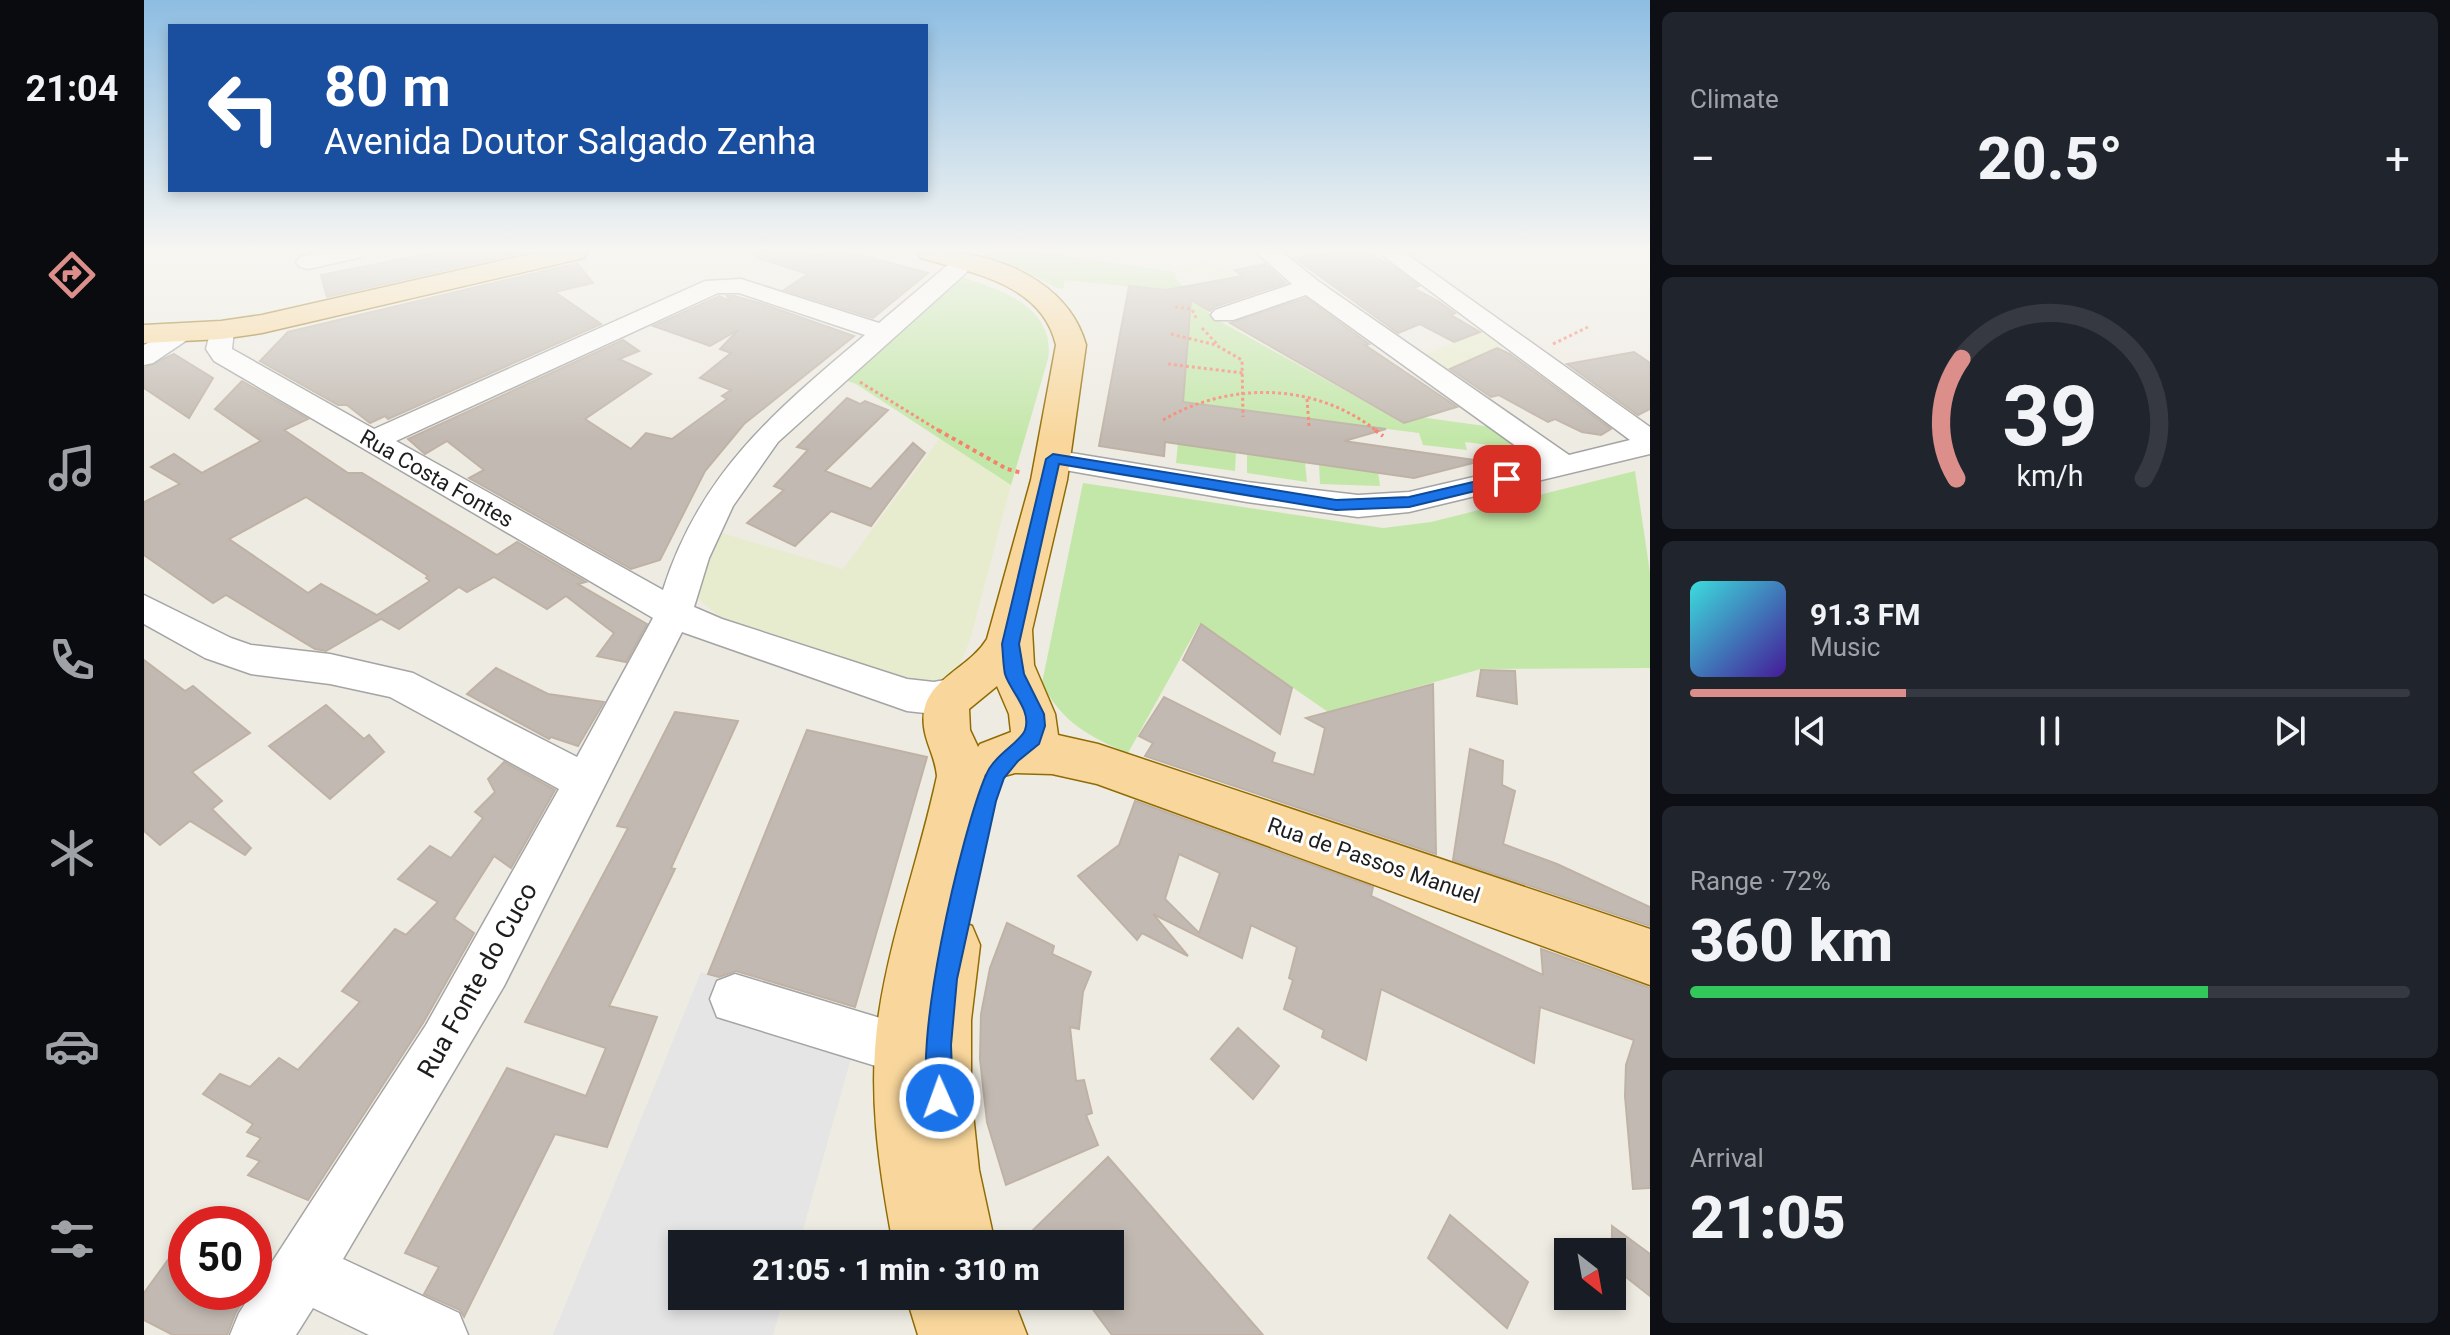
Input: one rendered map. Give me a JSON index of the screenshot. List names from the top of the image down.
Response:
{
  "streets": {
    "main road": ["Rua de Passos Manuel"],
    "street": ["Rua Costa Fontes", "Rua Fonte do Cuco"]
  },
  "crossings": [
    ["Rua Costa Fontes", "Rua Fonte do Cuco"]
  ],
  "north": "bottom right",
  "page": {
    "tabs": "21:04",
    "tile": [
      "Climate",
      ["Range · 72%", "360 km"],
      ["Arrival", "21:05"]
    ],
    "turn": ["80 m", "Avenida Doutor Salgado Zenha"],
    "heat": ["−", "20.5°", "+"],
    "song": ["91.3 FM", "Music"],
    "limit": "50",
    "trip": "21:05 · 1 min · 310 m",
    "gauge": ["39", "km/h"]
  }
}
